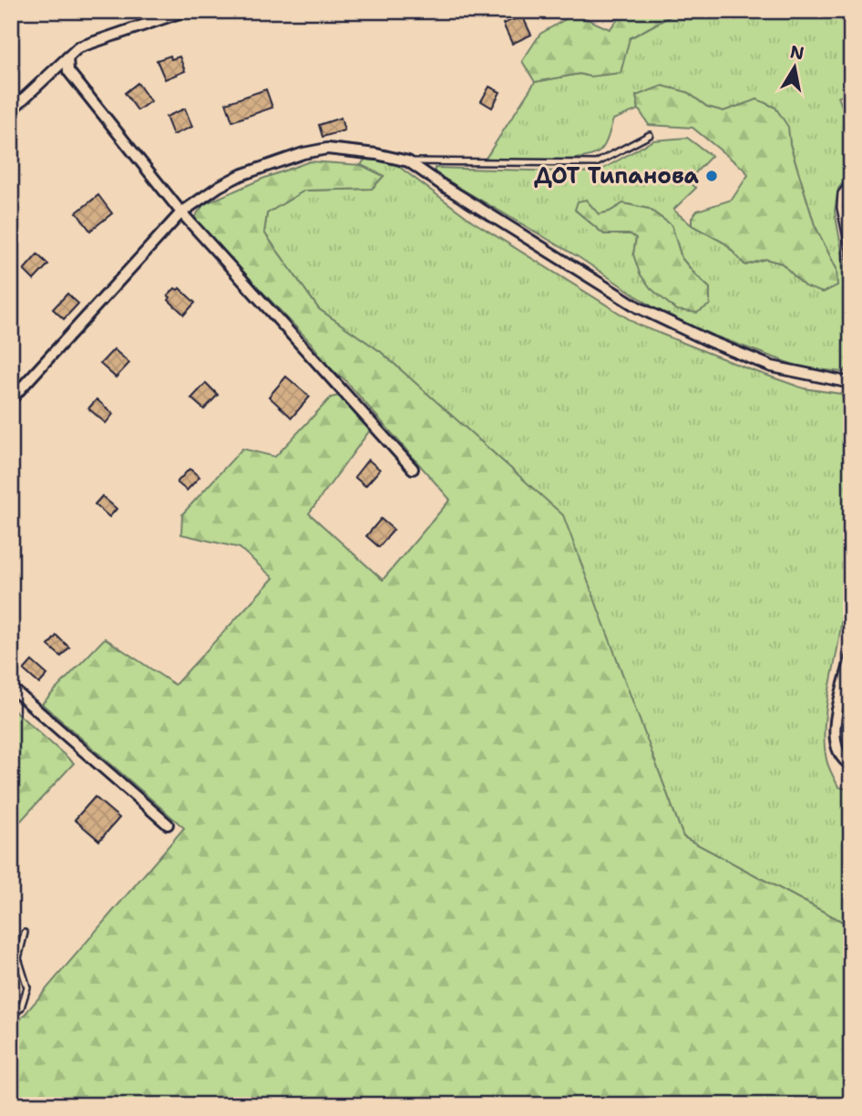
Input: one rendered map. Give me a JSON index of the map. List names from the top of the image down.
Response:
{
  "places": ["ДОТ Типанова"],
  "north": "top"
}
